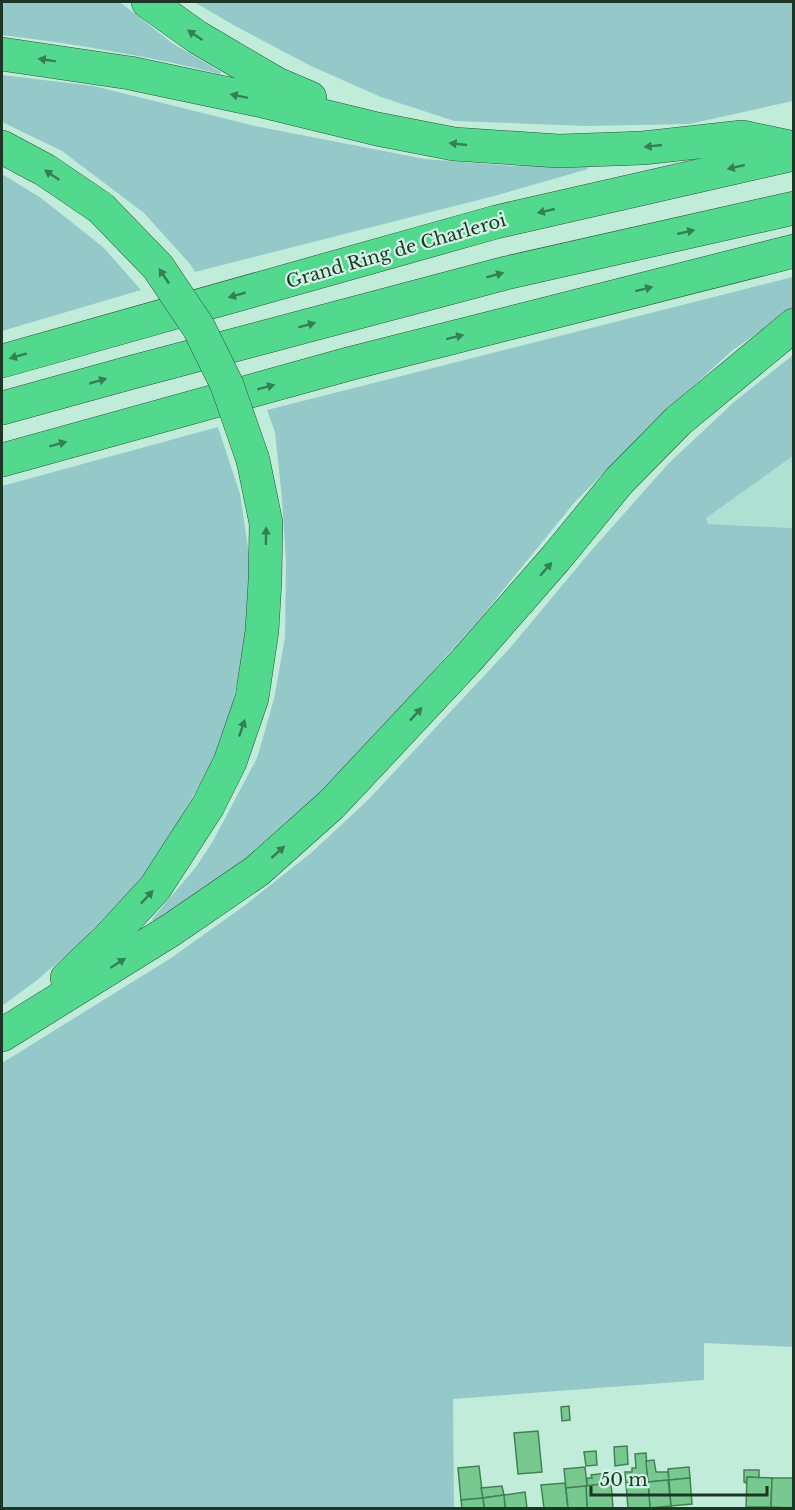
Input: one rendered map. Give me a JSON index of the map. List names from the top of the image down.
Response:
{
  "streets": {
    "highway": ["Grand Ring de Charleroi"]
  },
  "scale_bar": "50 m"
}
